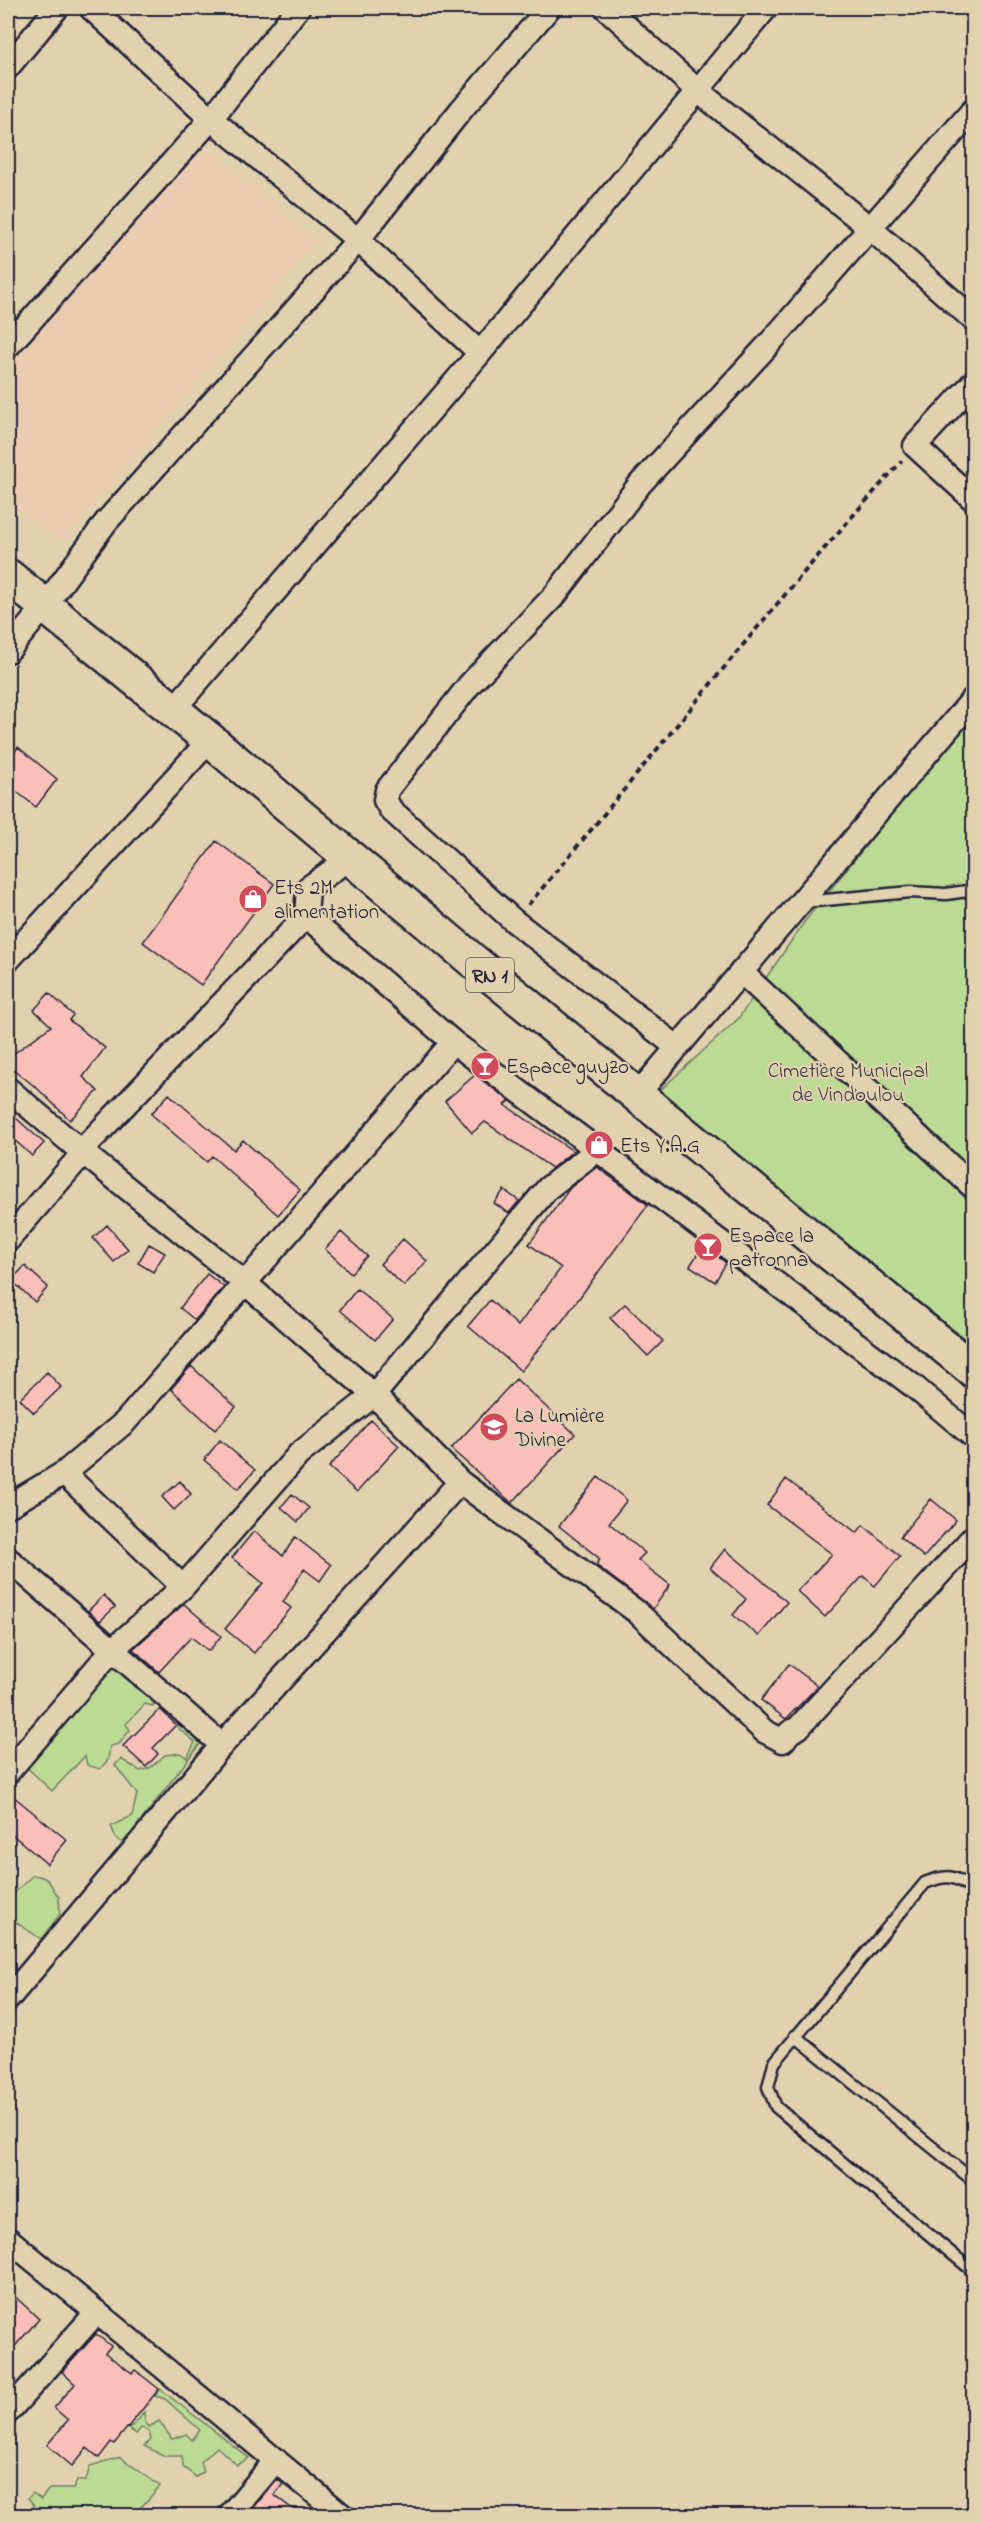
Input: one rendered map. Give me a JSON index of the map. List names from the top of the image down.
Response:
{
  "streets": {
    "highway": ["RN 1"]
  },
  "parks": ["Cimetière Municipal de Vindoulou"],
  "places": {
    "shop": ["Ets 2M alimentation", "Ets Y.A.G"],
    "bar": ["Espace guyzo", "Espace la patronna"],
    "school or university": ["La Lumière Divine"]
  }
}
